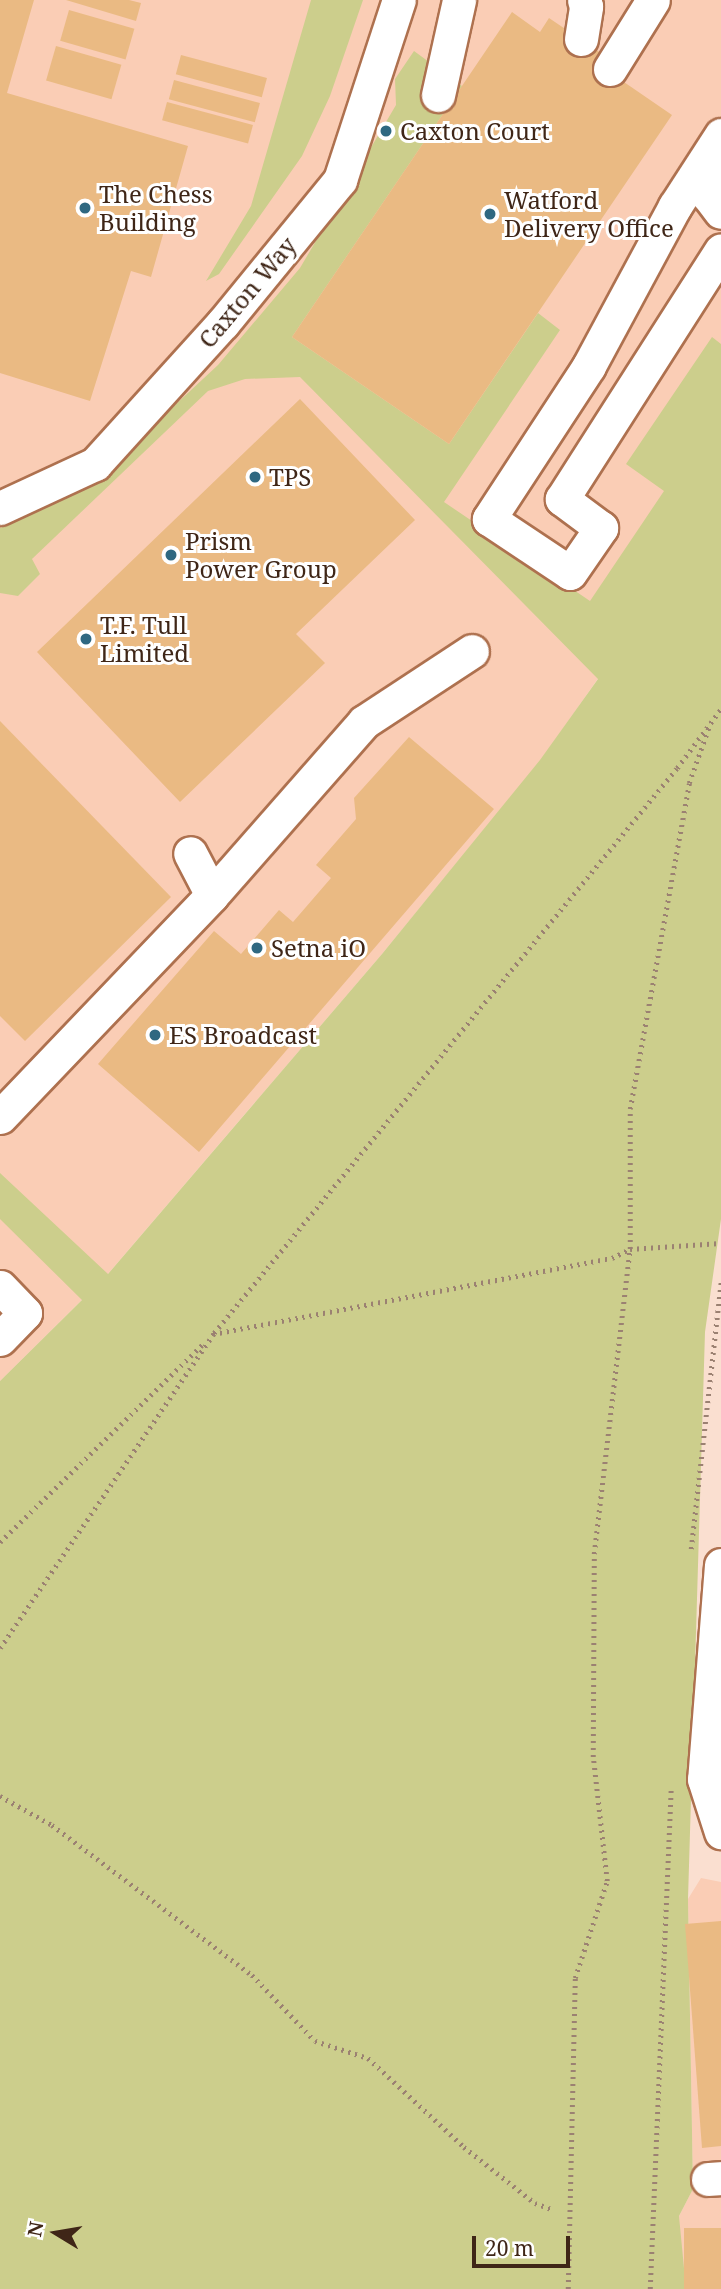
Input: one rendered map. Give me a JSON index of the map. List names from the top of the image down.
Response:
{
  "streets": {
    "street": ["Caxton Way"]
  },
  "places": [
    "Caxton Court",
    "The Chess Building",
    "Watford Delivery Office",
    "TPS",
    "Prism Power Group",
    "T.F. Tull Limited",
    "Setna iO",
    "ES Broadcast"
  ],
  "scale_bar": "20 m",
  "north": "left"
}
